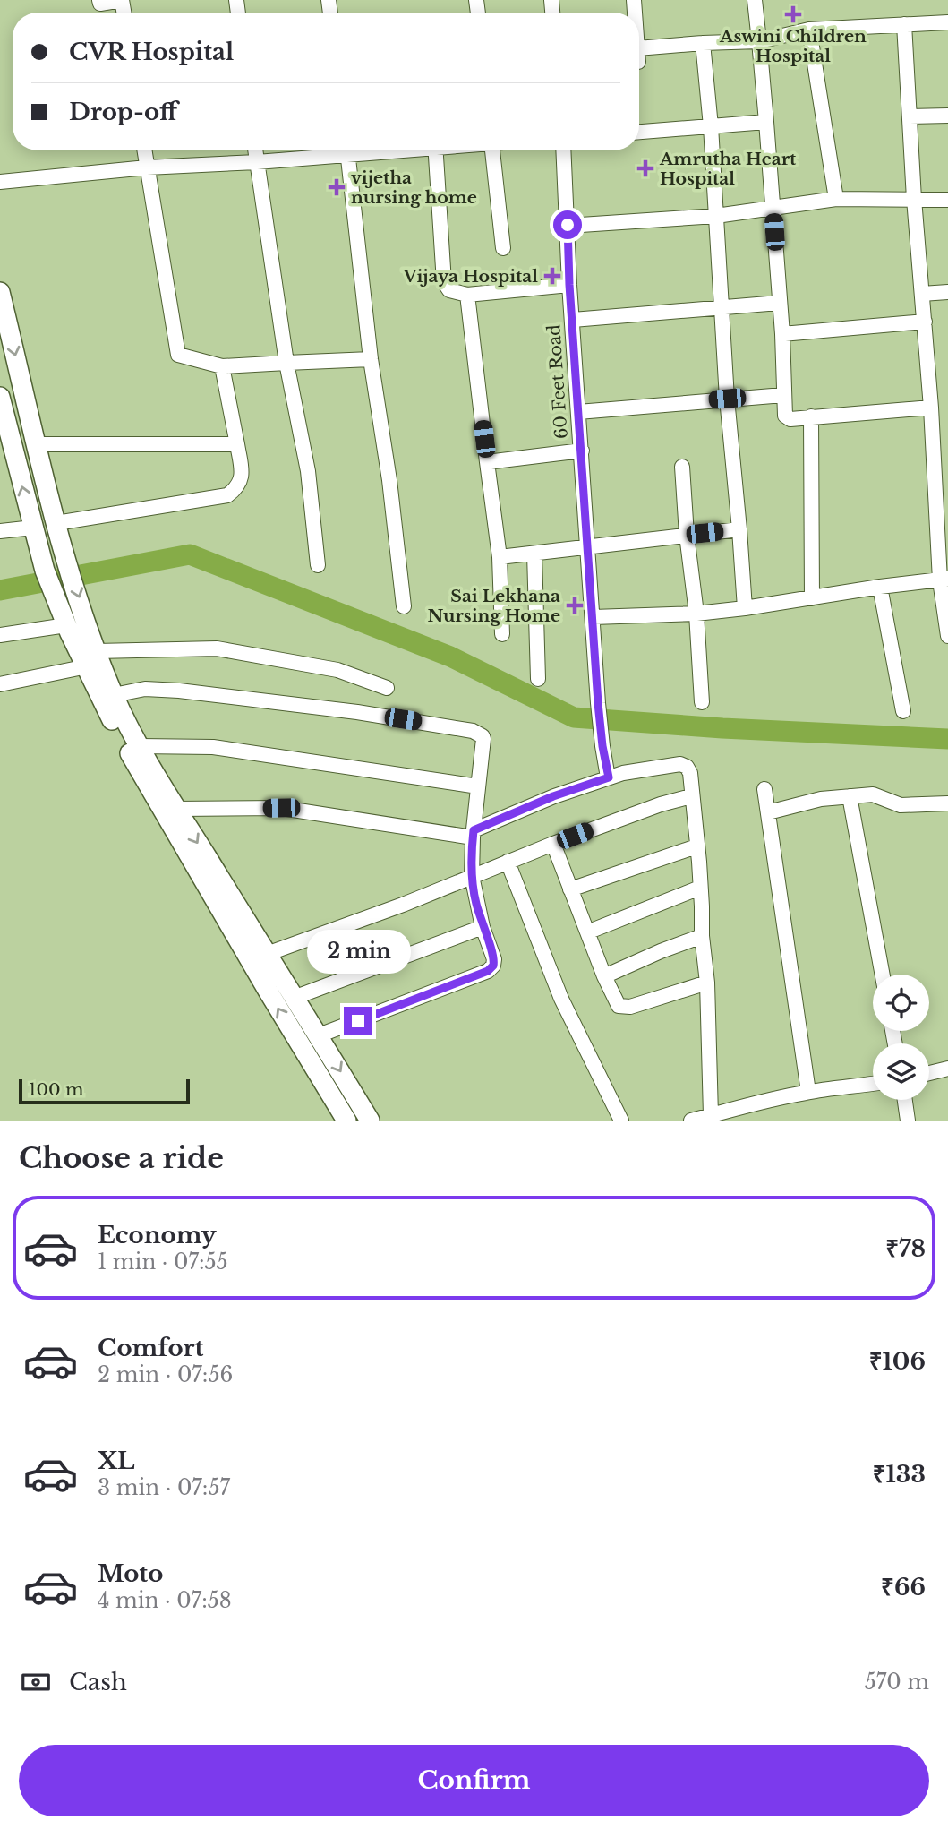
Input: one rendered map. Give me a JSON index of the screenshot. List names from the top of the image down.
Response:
{
  "streets": {
    "street": ["60 Feet Road"]
  },
  "places": {
    "health": [
      "Aswini Children Hospital",
      "Amrutha Heart Hospital",
      "vijetha nursing home",
      "Vijaya Hospital",
      "Sai Lekhana Nursing Home"
    ]
  },
  "scale_bar": "100 m",
  "page": {
    "banner": ["CVR Hospital", "Drop-off"],
    "bubble": "2 min",
    "scale": "100 m",
    "heading": "Choose a ride",
    "list": [
      {
        "name": "Economy",
        "note": "1 min · 07:55",
        "value": "₹78"
      },
      {
        "name": "Comfort",
        "note": "2 min · 07:56",
        "value": "₹106"
      },
      {
        "name": "XL",
        "note": "3 min · 07:57",
        "value": "₹133"
      },
      {
        "name": "Moto",
        "note": "4 min · 07:58",
        "value": "₹66"
      }
    ],
    "pay": ["Cash", "570 m"],
    "buttons": "Confirm"
  }
}
